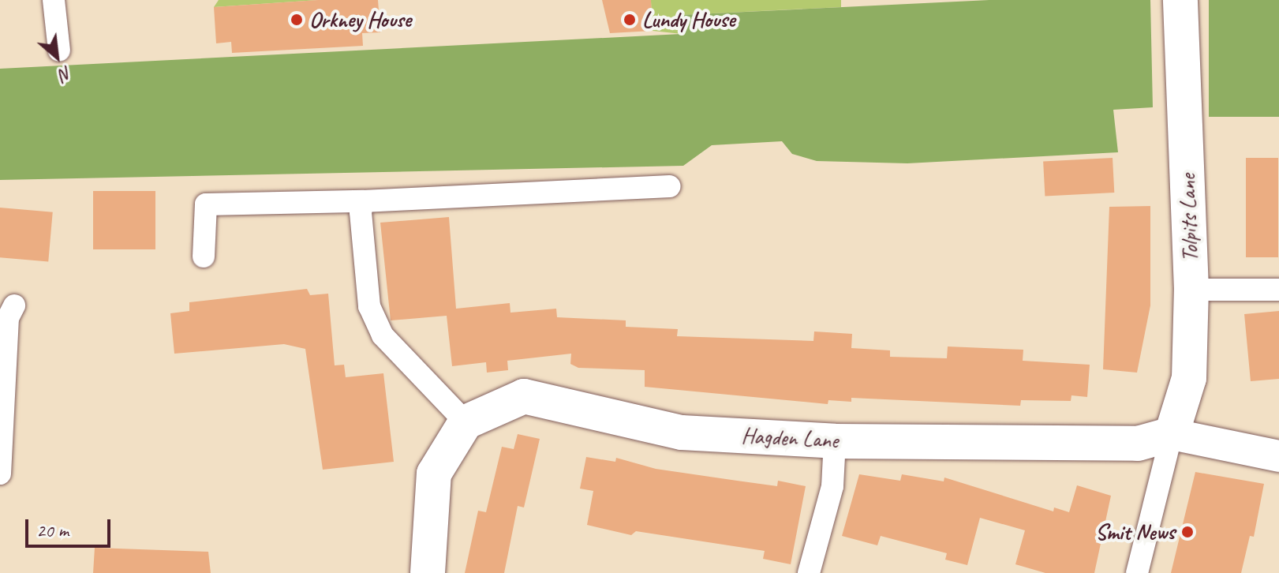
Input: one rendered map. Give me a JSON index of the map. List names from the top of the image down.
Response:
{
  "streets": {
    "main road": ["Tolpits Lane", "Hagden Lane"]
  },
  "crossings": [
    ["Tolpits Lane", "Hagden Lane"]
  ],
  "places": ["Orkney House", "Lundy House", "Smit News"],
  "scale_bar": "20 m",
  "north": "bottom right"
}
